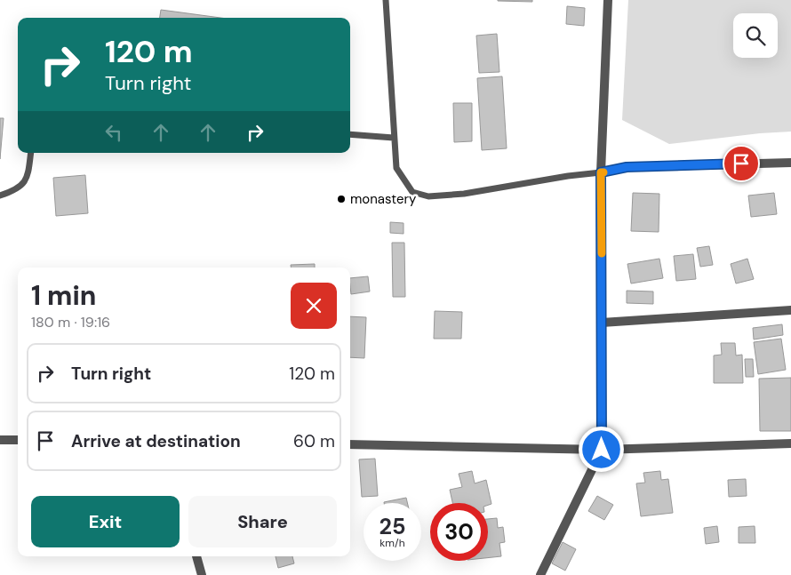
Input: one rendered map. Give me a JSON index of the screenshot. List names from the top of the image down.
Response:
{
  "places": ["monastery"],
  "page": {
    "turn": ["120 m", "Turn right"],
    "heading": ["1 min", "180 m · 19:16"],
    "list": [
      {
        "name": "Turn right",
        "value": "120 m"
      },
      {
        "name": "Arrive at destination",
        "value": "60 m"
      }
    ],
    "buttons": ["Exit", "Share"],
    "speed": "25 km/h",
    "limit": "30"
  }
}
